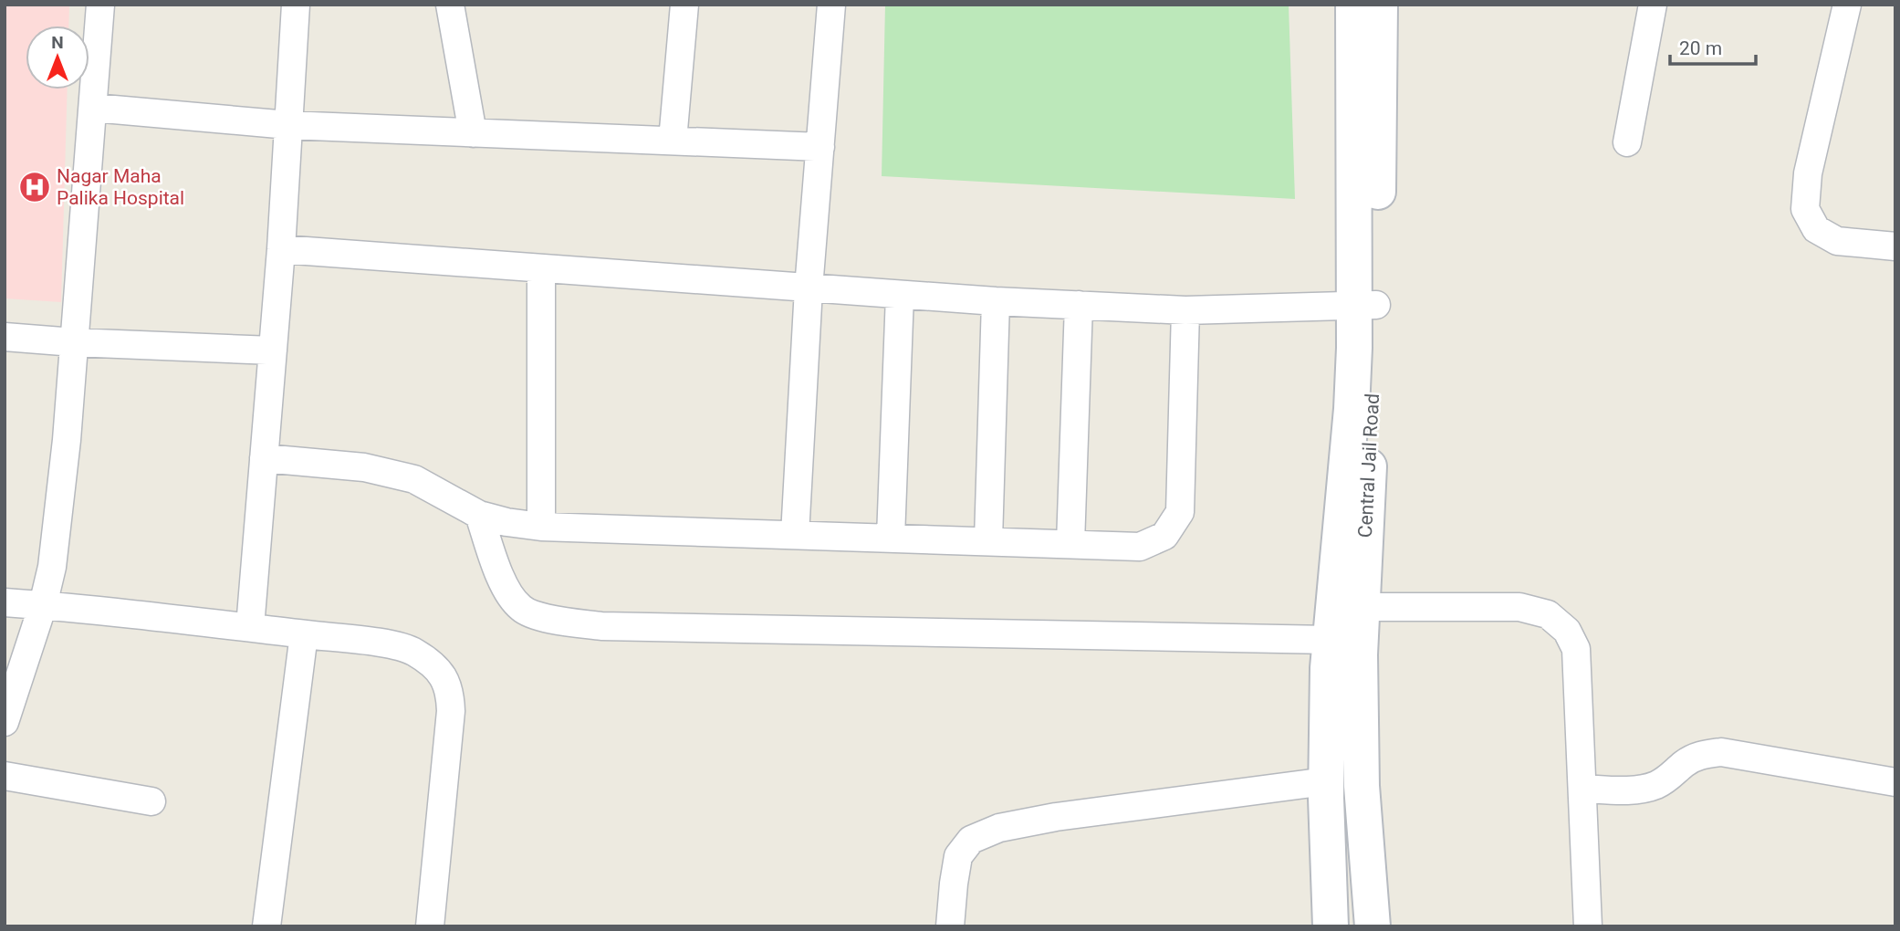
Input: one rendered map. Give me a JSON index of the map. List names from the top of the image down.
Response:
{
  "streets": {
    "street": ["Central Jail Road"]
  },
  "places": {
    "hospital": ["Nagar Maha Palika Hospital"]
  },
  "scale_bar": "20 m",
  "north": "top"
}
